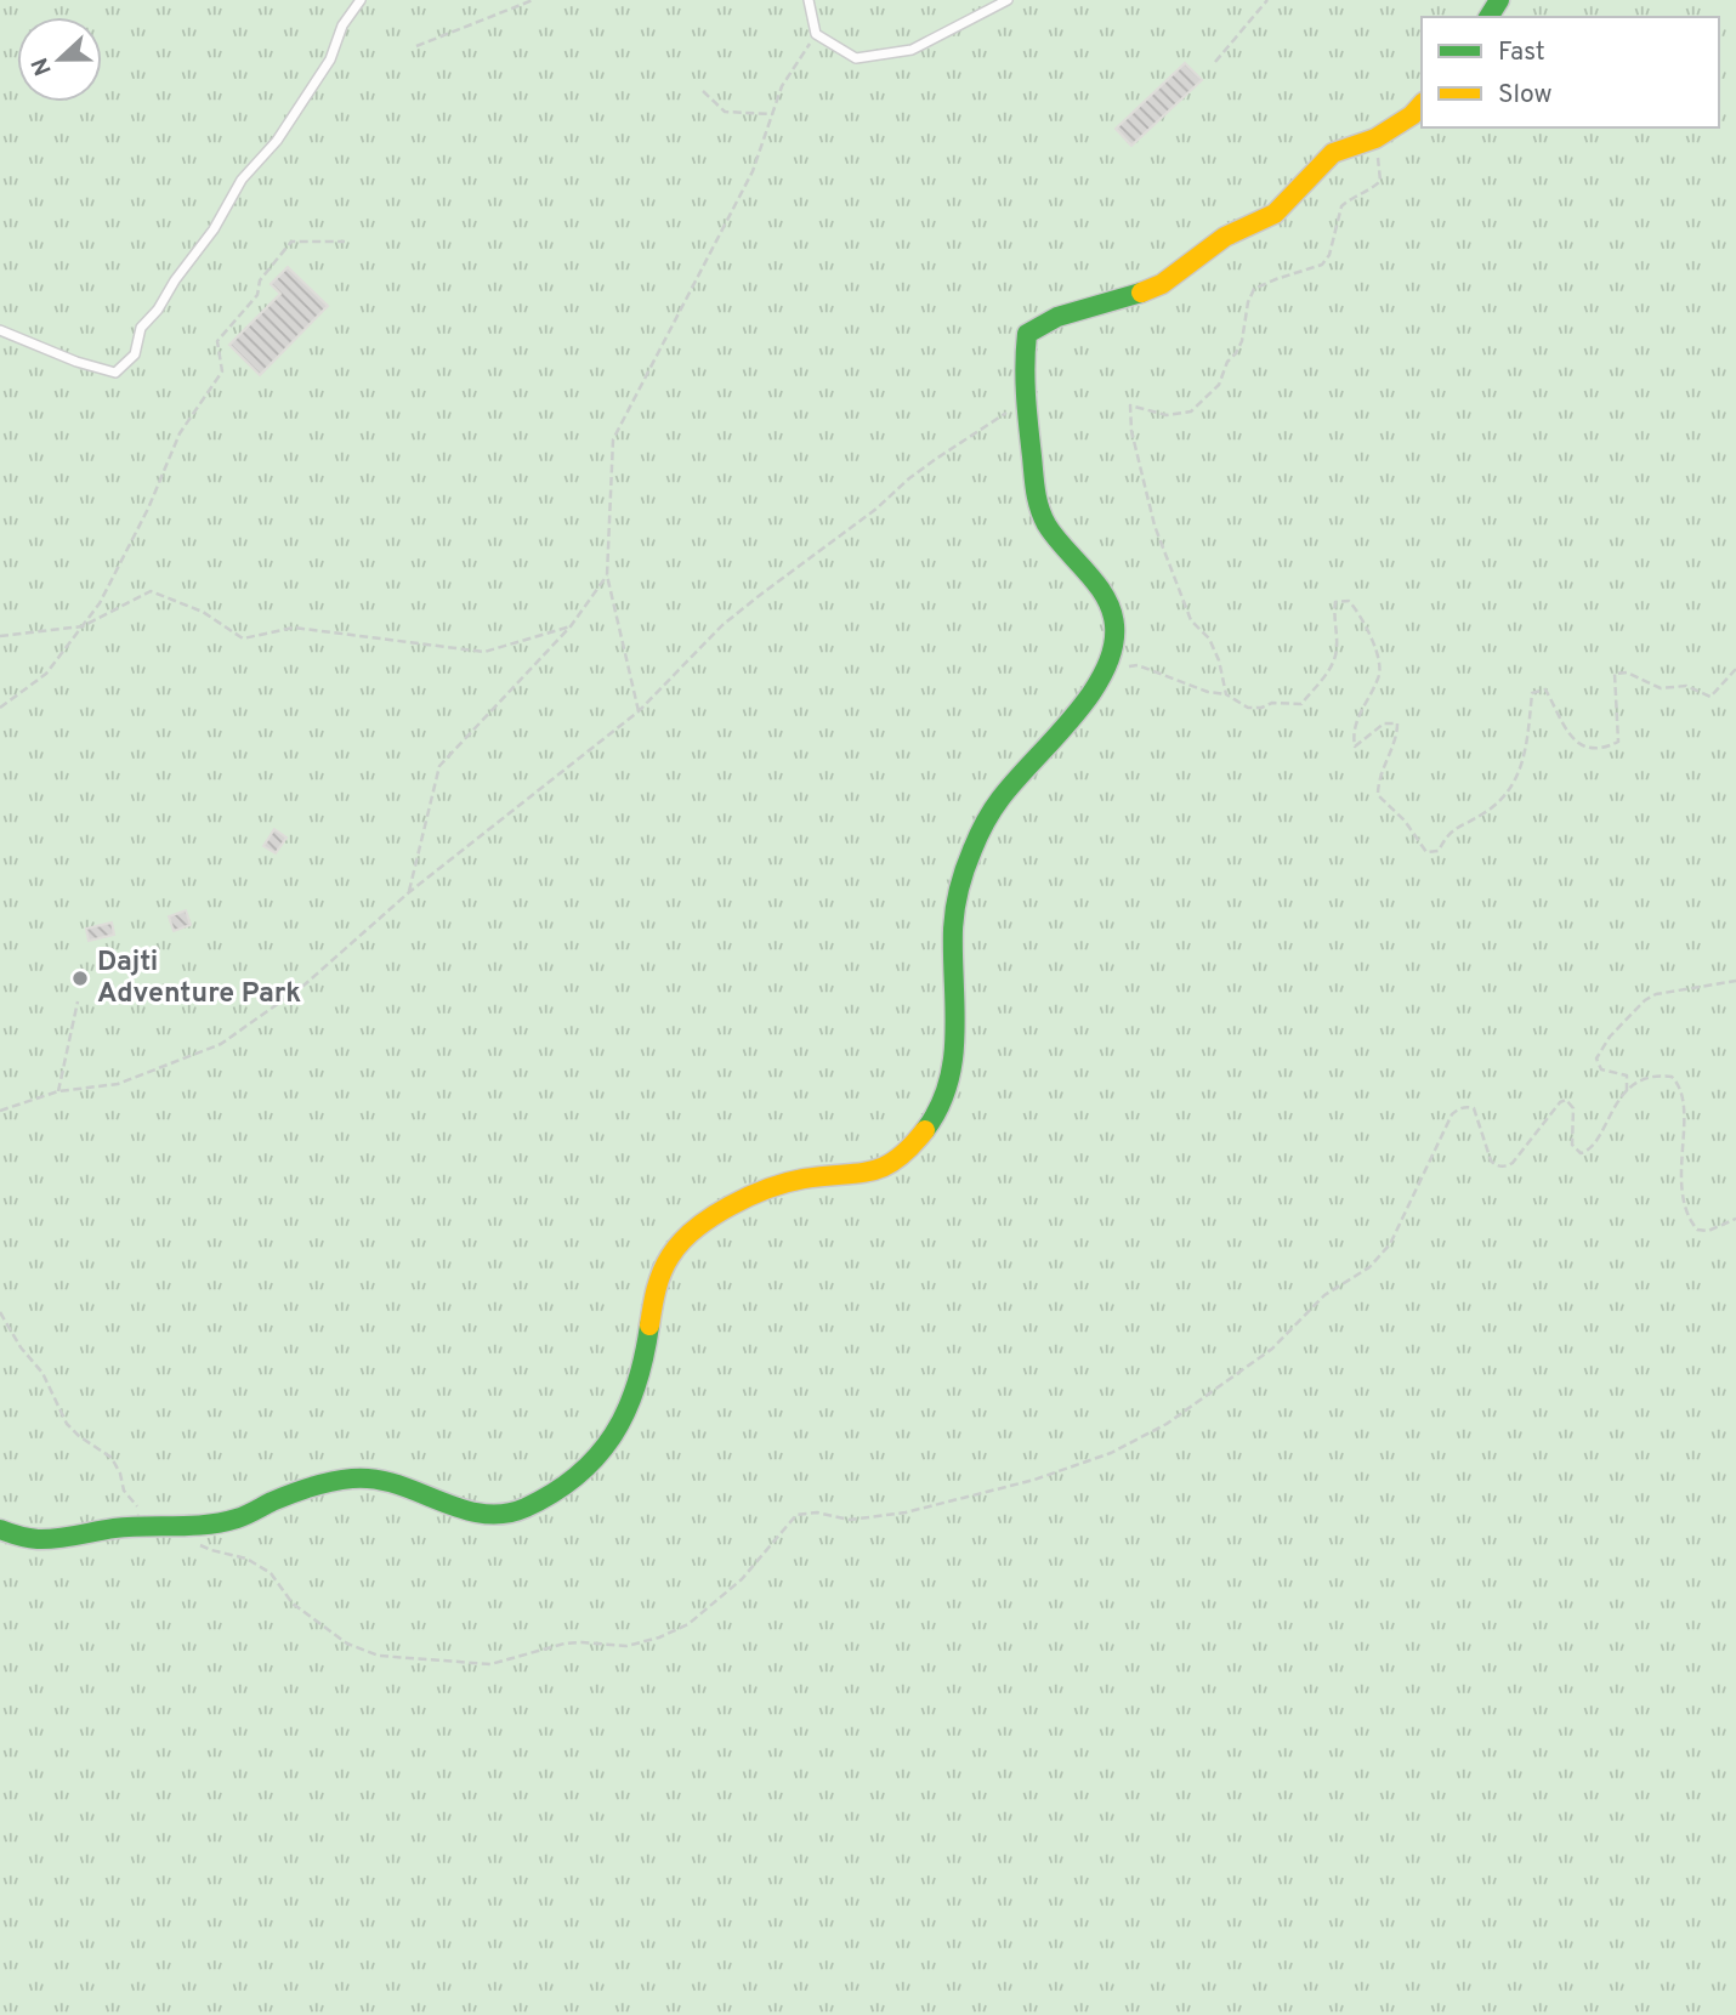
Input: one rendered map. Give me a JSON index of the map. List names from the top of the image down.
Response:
{
  "places": ["Dajti Adventure Park"],
  "legend": ["Fast", "Slow"],
  "north": "left"
}
